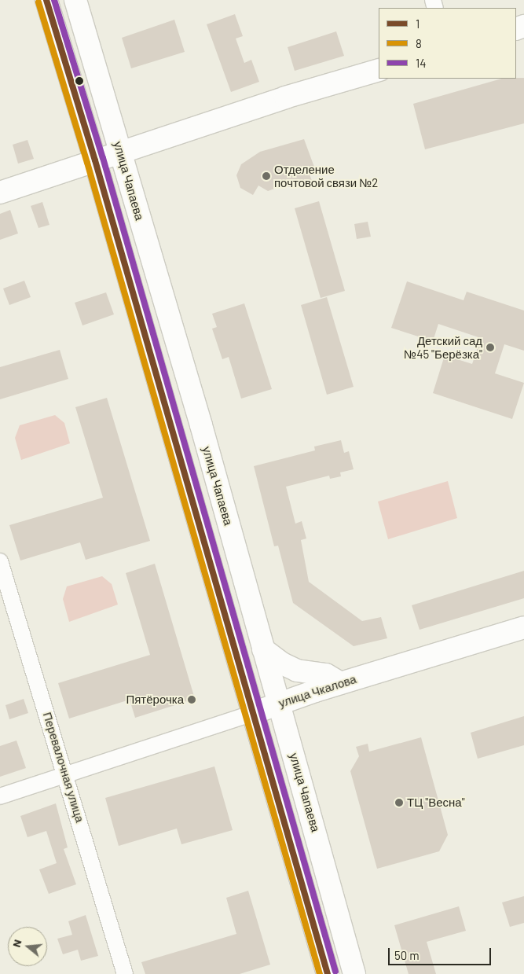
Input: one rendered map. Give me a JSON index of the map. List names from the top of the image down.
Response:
{
  "streets": {
    "main road": ["улица Чапаева", "улица Чкалова"],
    "street": ["Перевалочная улица"]
  },
  "crossings": [
    ["улица Чапаева", "улица Чкалова"],
    ["улица Чкалова", "Перевалочная улица"]
  ],
  "places": [
    "Отделение почтовой связи №2",
    "Детский сад №45 \"Берёзка\"",
    "Пятёрочка",
    "ТЦ \"Весна\""
  ],
  "lines": ["transit line 1", "transit line 14", "transit line 8"],
  "legend": ["1", "8", "14"],
  "scale_bar": "50 m",
  "north": "left"
}
